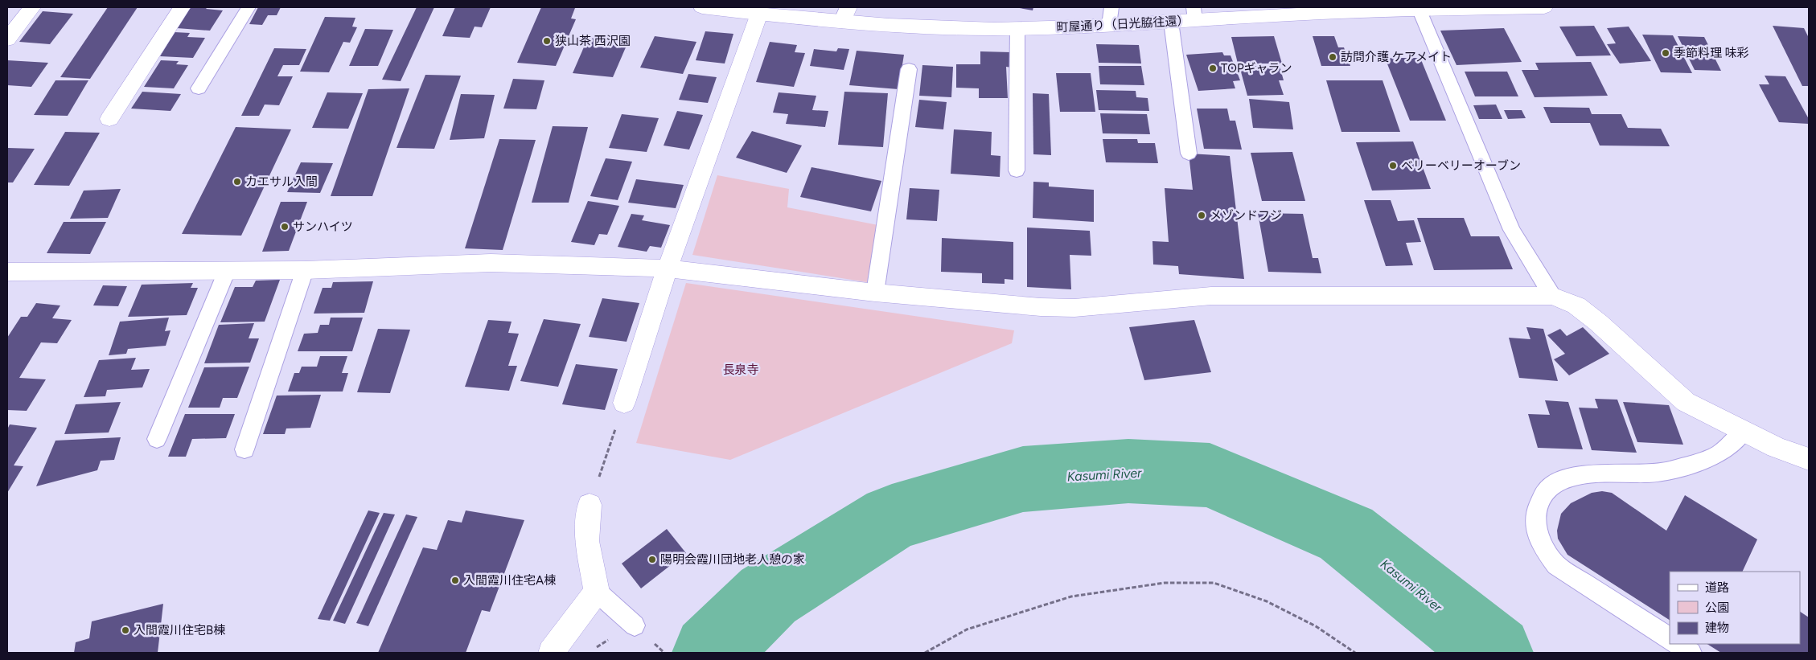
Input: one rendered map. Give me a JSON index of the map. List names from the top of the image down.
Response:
{
  "streets": {
    "street": ["町屋通り（日光脇往還）"]
  },
  "water": ["Kasumi River"],
  "parks": ["長泉寺"],
  "places": [
    "狭山茶 西沢園",
    "季節料理 味彩",
    "訪問介護 ケアメイト",
    "TOPギャラン",
    "ベリーベリーオーブン",
    "カエサル入間",
    "メゾンドフジ",
    "サンハイツ",
    "陽明会霞川団地老人憩の家",
    "入間霞川住宅A棟",
    "入間霞川住宅B棟"
  ],
  "legend": ["道路", "公園", "建物"]
}
